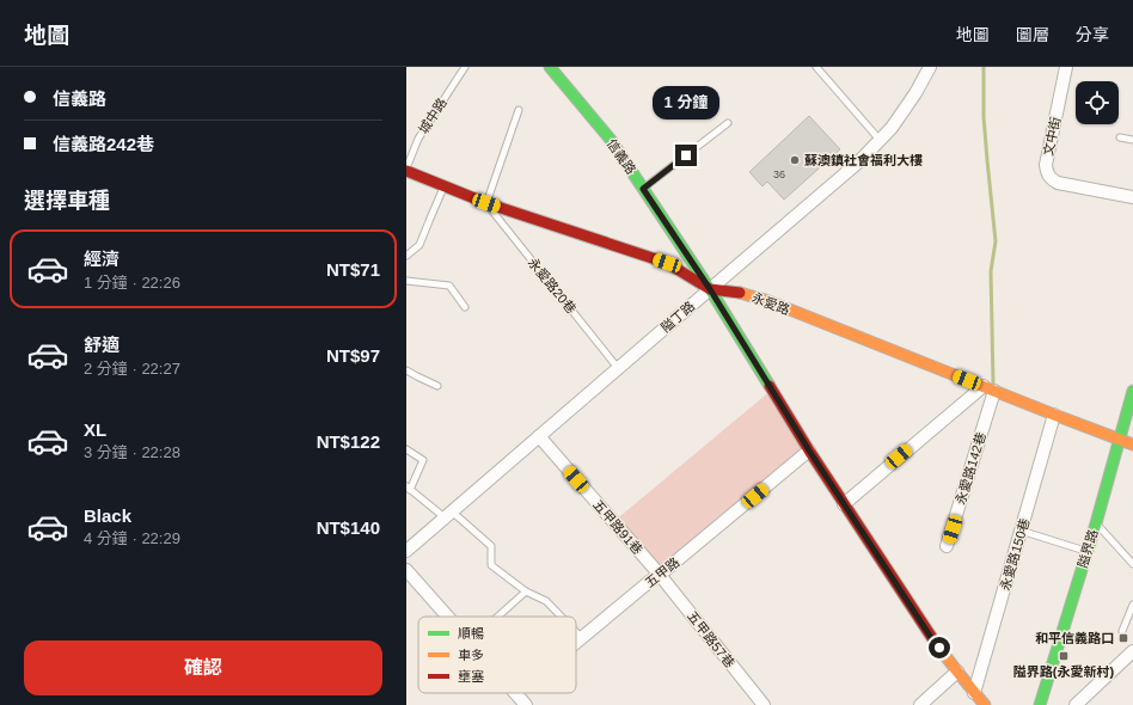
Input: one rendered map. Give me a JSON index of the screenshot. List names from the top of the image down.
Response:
{
  "streets": {
    "street": [
      "文中街",
      "信義路",
      "永愛路",
      "隘丁路",
      "永愛路142巷",
      "五甲路91巷",
      "隘界路",
      "永愛路150巷",
      "五甲路",
      "五甲路57巷"
    ],
    "lane": ["城中路", "永愛路20巷"]
  },
  "crossings": [
    ["城中路", "永愛路"],
    ["信義路", "永愛路"],
    ["信義路", "隘丁路"],
    ["信義路", "永愛路150巷"],
    ["信義路", "五甲路"],
    ["永愛路20巷", "永愛路"],
    ["永愛路20巷", "隘丁路"],
    ["永愛路", "隘丁路"],
    ["永愛路", "永愛路142巷"],
    ["永愛路", "隘界路"],
    ["永愛路", "永愛路150巷"],
    ["隘丁路", "五甲路91巷"],
    ["五甲路91巷", "五甲路"],
    ["五甲路91巷", "五甲路57巷"],
    ["五甲路", "五甲路57巷"]
  ],
  "places": {
    "other": ["蘇澳鎮社會福利大樓"],
    "transit": ["和平信義路口", "隘界路(永愛新村)"]
  },
  "house_numbers": ["36"],
  "legend": ["順暢", "車多", "壅塞"],
  "page": {
    "header": "地圖",
    "nav": ["地圖", "圖層", "分享"],
    "banner": ["信義路", "信義路242巷"],
    "bubble": "1 分鐘",
    "heading": "選擇車種",
    "list": [
      {
        "name": "經濟",
        "note": "1 分鐘 · 22:26",
        "value": "NT$71"
      },
      {
        "name": "舒適",
        "note": "2 分鐘 · 22:27",
        "value": "NT$97"
      },
      {
        "name": "XL",
        "note": "3 分鐘 · 22:28",
        "value": "NT$122"
      },
      {
        "name": "Black",
        "note": "4 分鐘 · 22:29",
        "value": "NT$140"
      }
    ],
    "buttons": "確認"
  }
}
